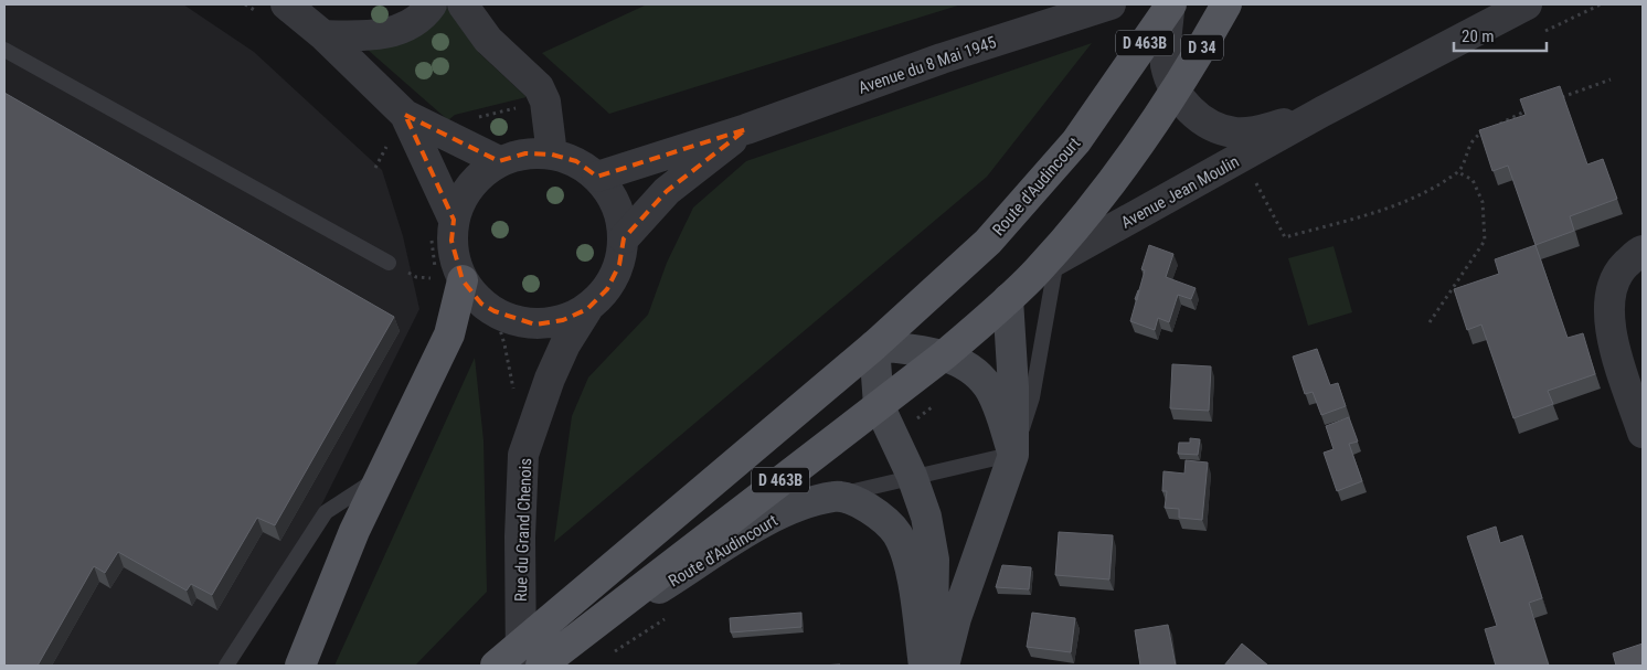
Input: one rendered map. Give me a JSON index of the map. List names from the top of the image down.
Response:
{
  "streets": {
    "main road": ["D 463B", "D 34", "Route d'Audincourt"],
    "street": ["Avenue du 8 Mai 1945", "Avenue Jean Moulin", "Rue du Grand Chenois"]
  },
  "crossings": [
    ["Avenue du 8 Mai 1945", "Rue du Grand Chenois"],
    ["Route d'Audincourt", "Avenue Jean Moulin"]
  ],
  "scale_bar": "20 m"
}
